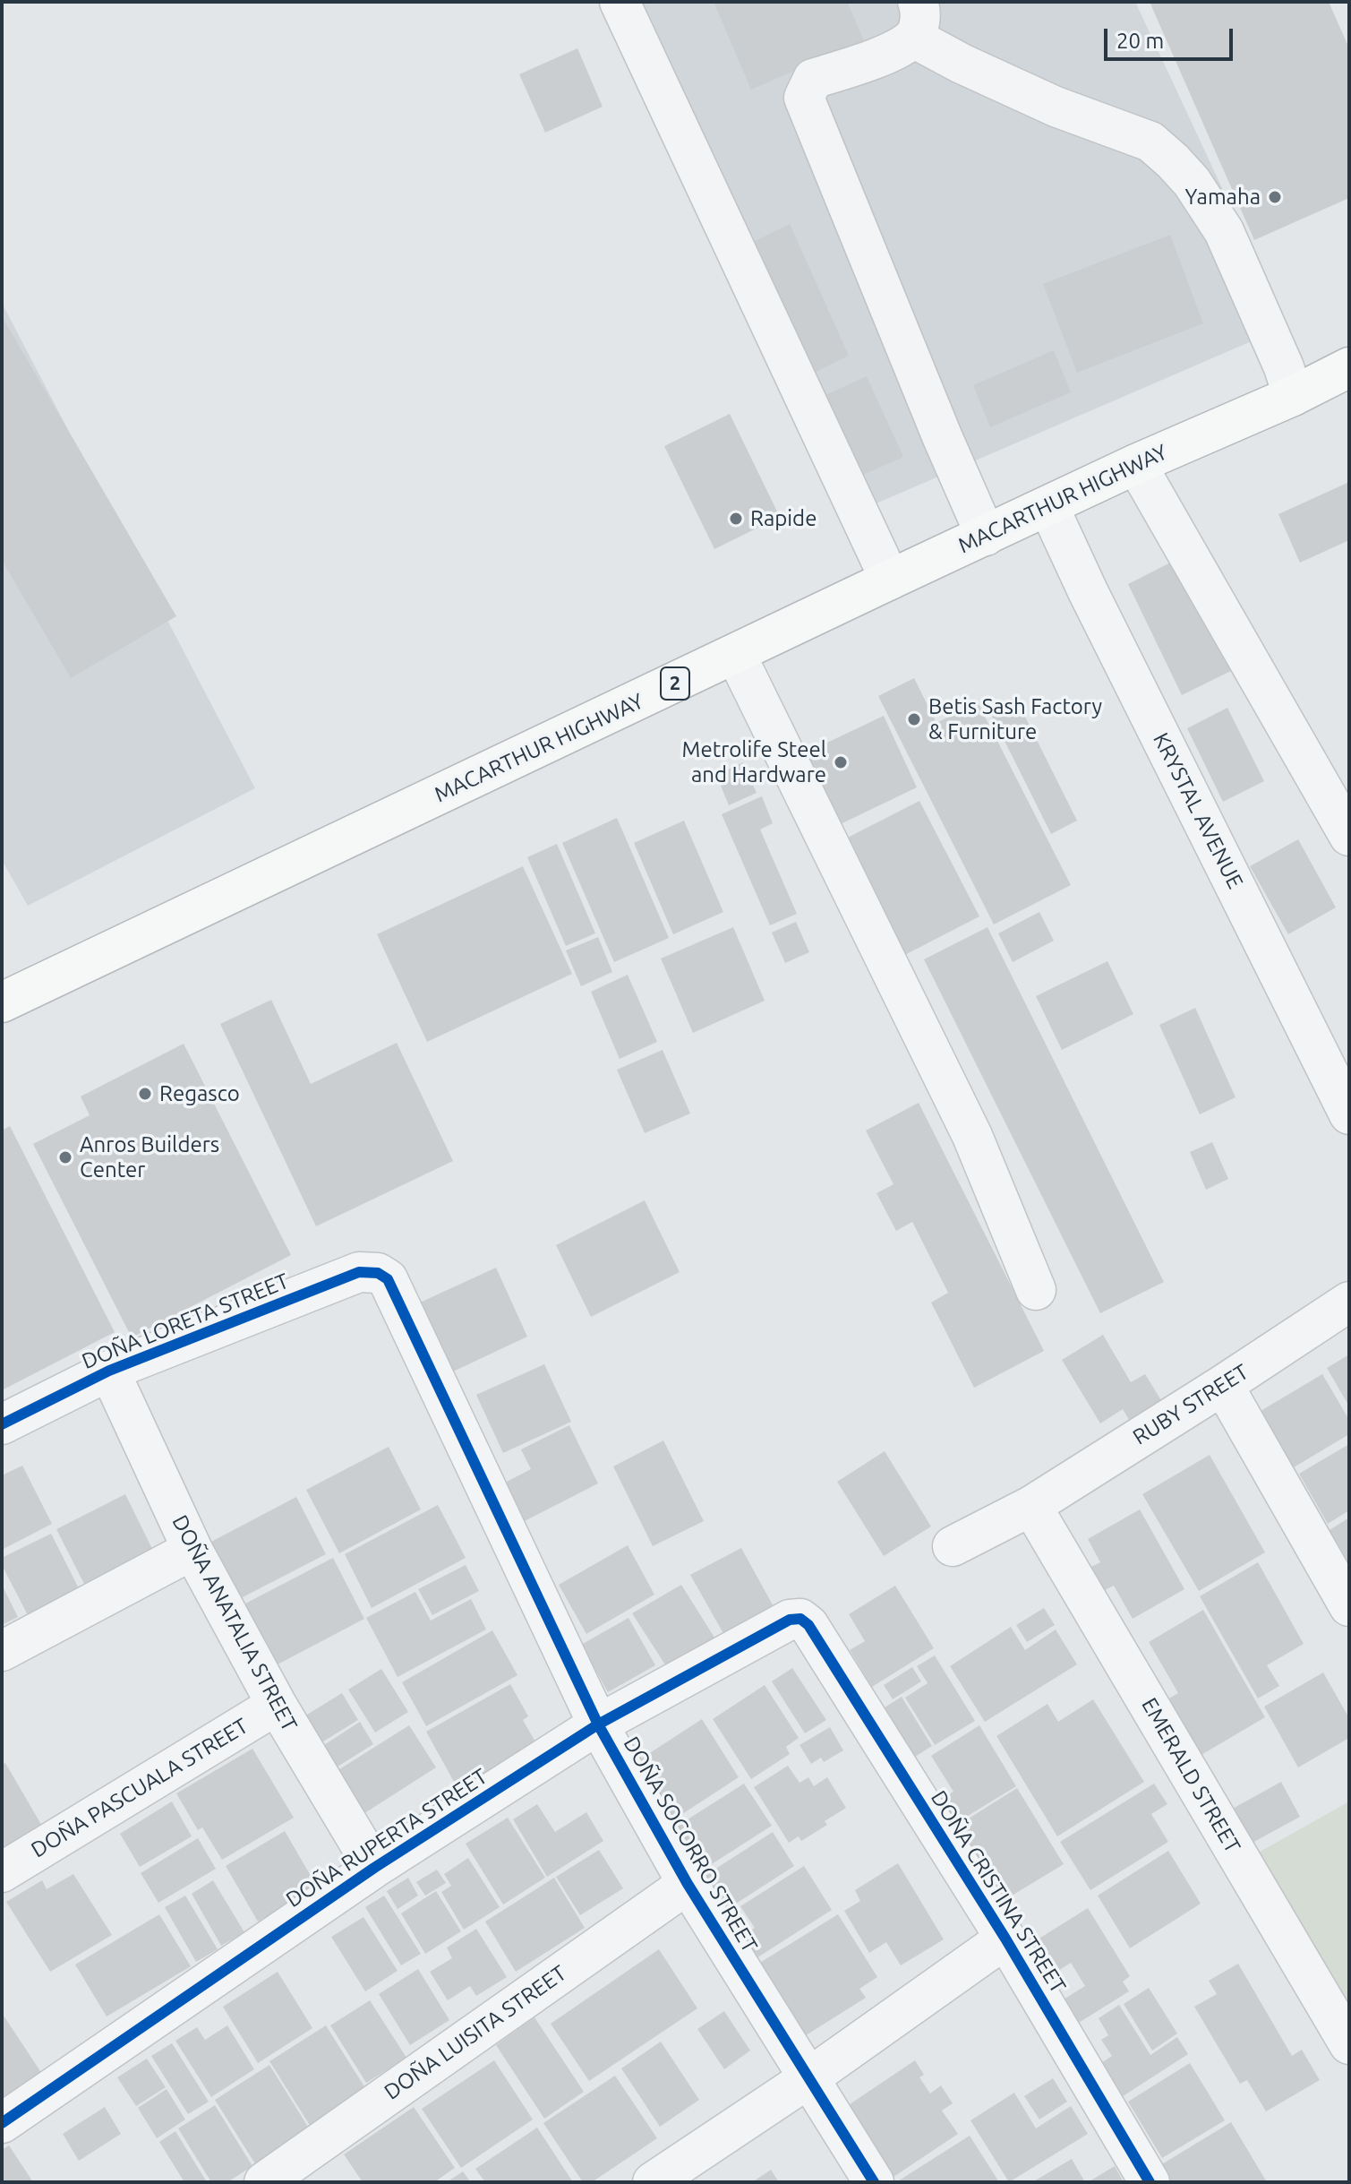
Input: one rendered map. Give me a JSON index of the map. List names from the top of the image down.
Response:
{
  "streets": {
    "highway": ["MACARTHUR HIGHWAY", "2"],
    "street": [
      "KRYSTAL AVENUE",
      "DOÑA LORETA STREET",
      "RUBY STREET",
      "DOÑA ANATALIA STREET",
      "EMERALD STREET",
      "DOÑA PASCUALA STREET",
      "DOÑA RUPERTA STREET",
      "DOÑA SOCORRO STREET",
      "DOÑA CRISTINA STREET",
      "DOÑA LUISITA STREET"
    ]
  },
  "crossings": [
    ["MACARTHUR HIGHWAY", "KRYSTAL AVENUE"],
    ["DOÑA LORETA STREET", "DOÑA ANATALIA STREET"],
    ["DOÑA LORETA STREET", "DOÑA SOCORRO STREET"],
    ["RUBY STREET", "EMERALD STREET"],
    ["DOÑA ANATALIA STREET", "DOÑA PASCUALA STREET"],
    ["DOÑA ANATALIA STREET", "DOÑA RUPERTA STREET"],
    ["DOÑA RUPERTA STREET", "DOÑA SOCORRO STREET"],
    ["DOÑA RUPERTA STREET", "DOÑA CRISTINA STREET"],
    ["DOÑA SOCORRO STREET", "DOÑA LUISITA STREET"]
  ],
  "places": [
    "Yamaha",
    "Rapide",
    "Betis Sash Factory & Furniture",
    "Metrolife Steel and Hardware",
    "Regasco",
    "Anros Builders Center"
  ],
  "scale_bar": "20 m"
}
